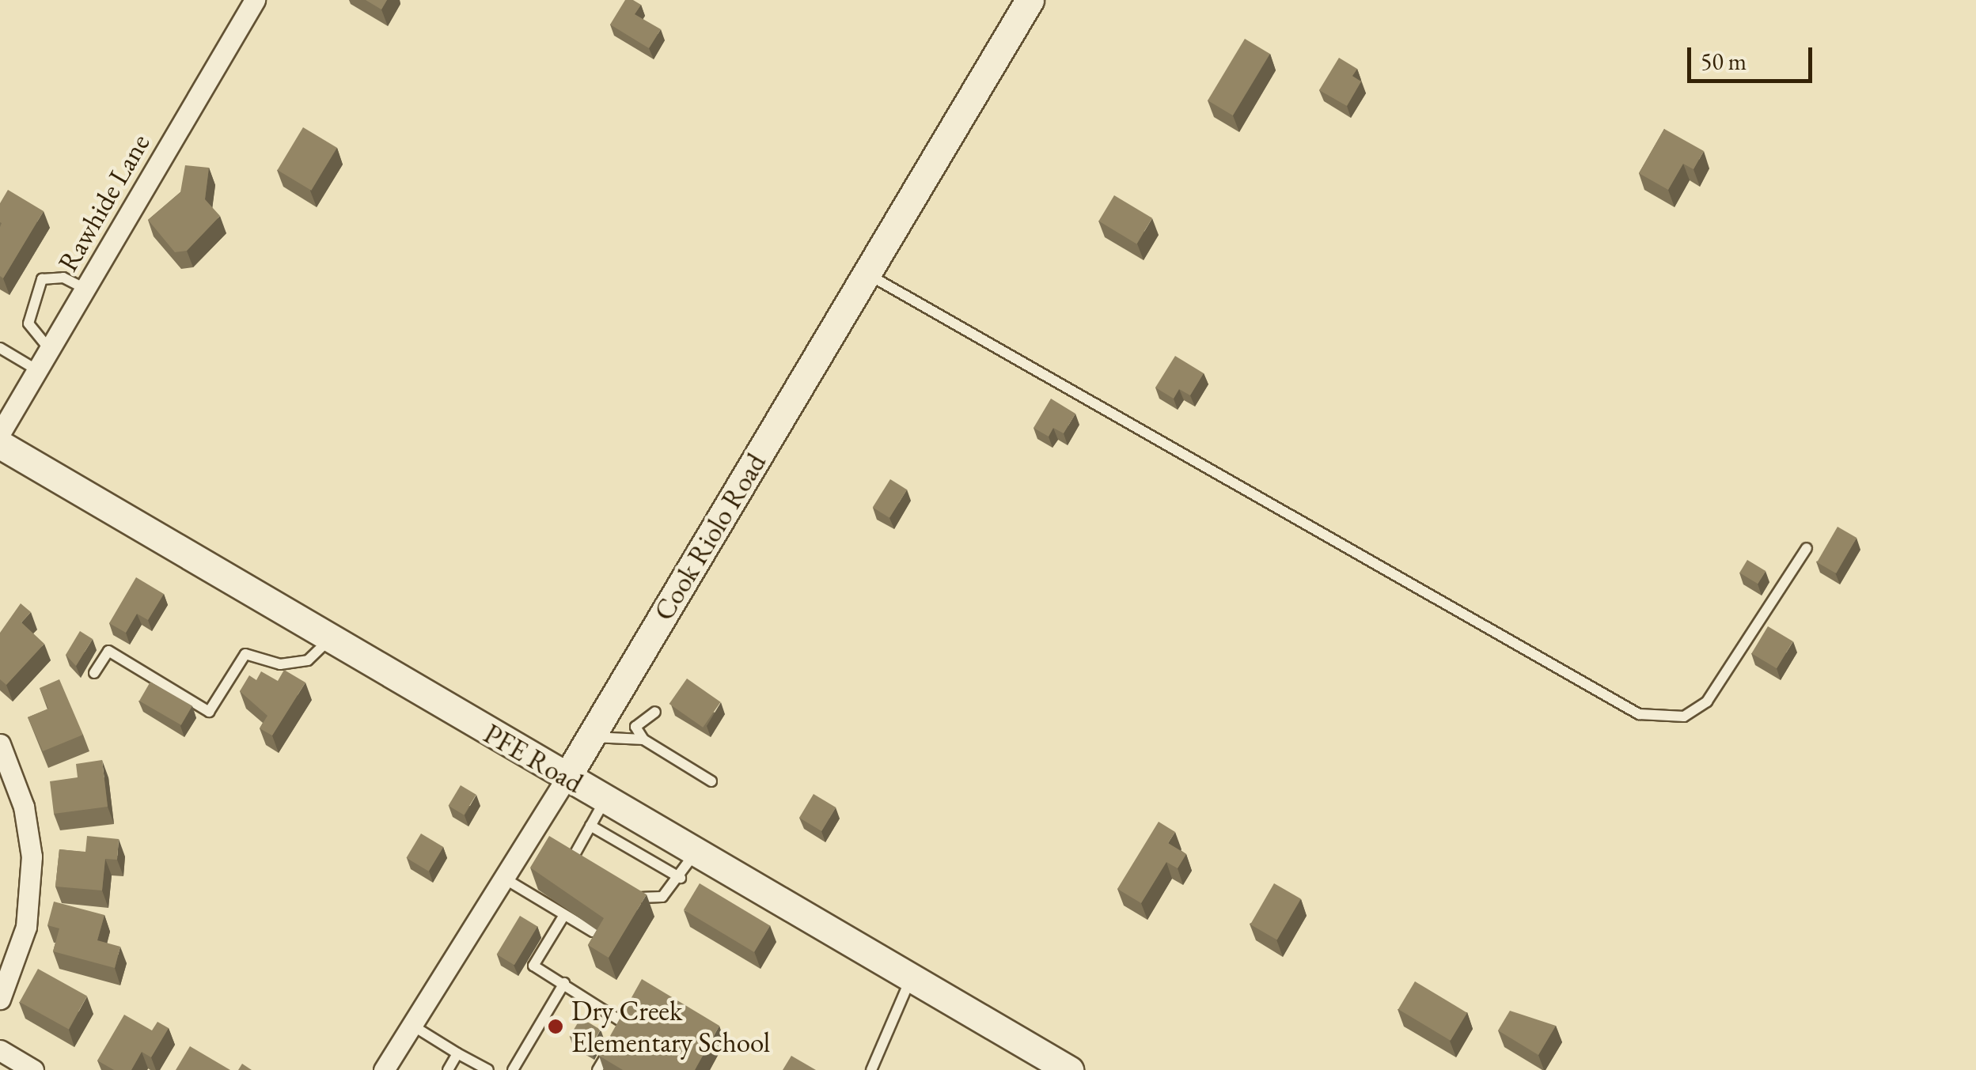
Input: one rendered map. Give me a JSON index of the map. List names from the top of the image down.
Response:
{
  "streets": {
    "main road": ["Cook Riolo Road", "PFE Road"],
    "street": ["Rawhide Lane"]
  },
  "crossings": [
    ["Cook Riolo Road", "PFE Road"]
  ],
  "places": ["Dry Creek Elementary School"],
  "scale_bar": "50 m"
}
